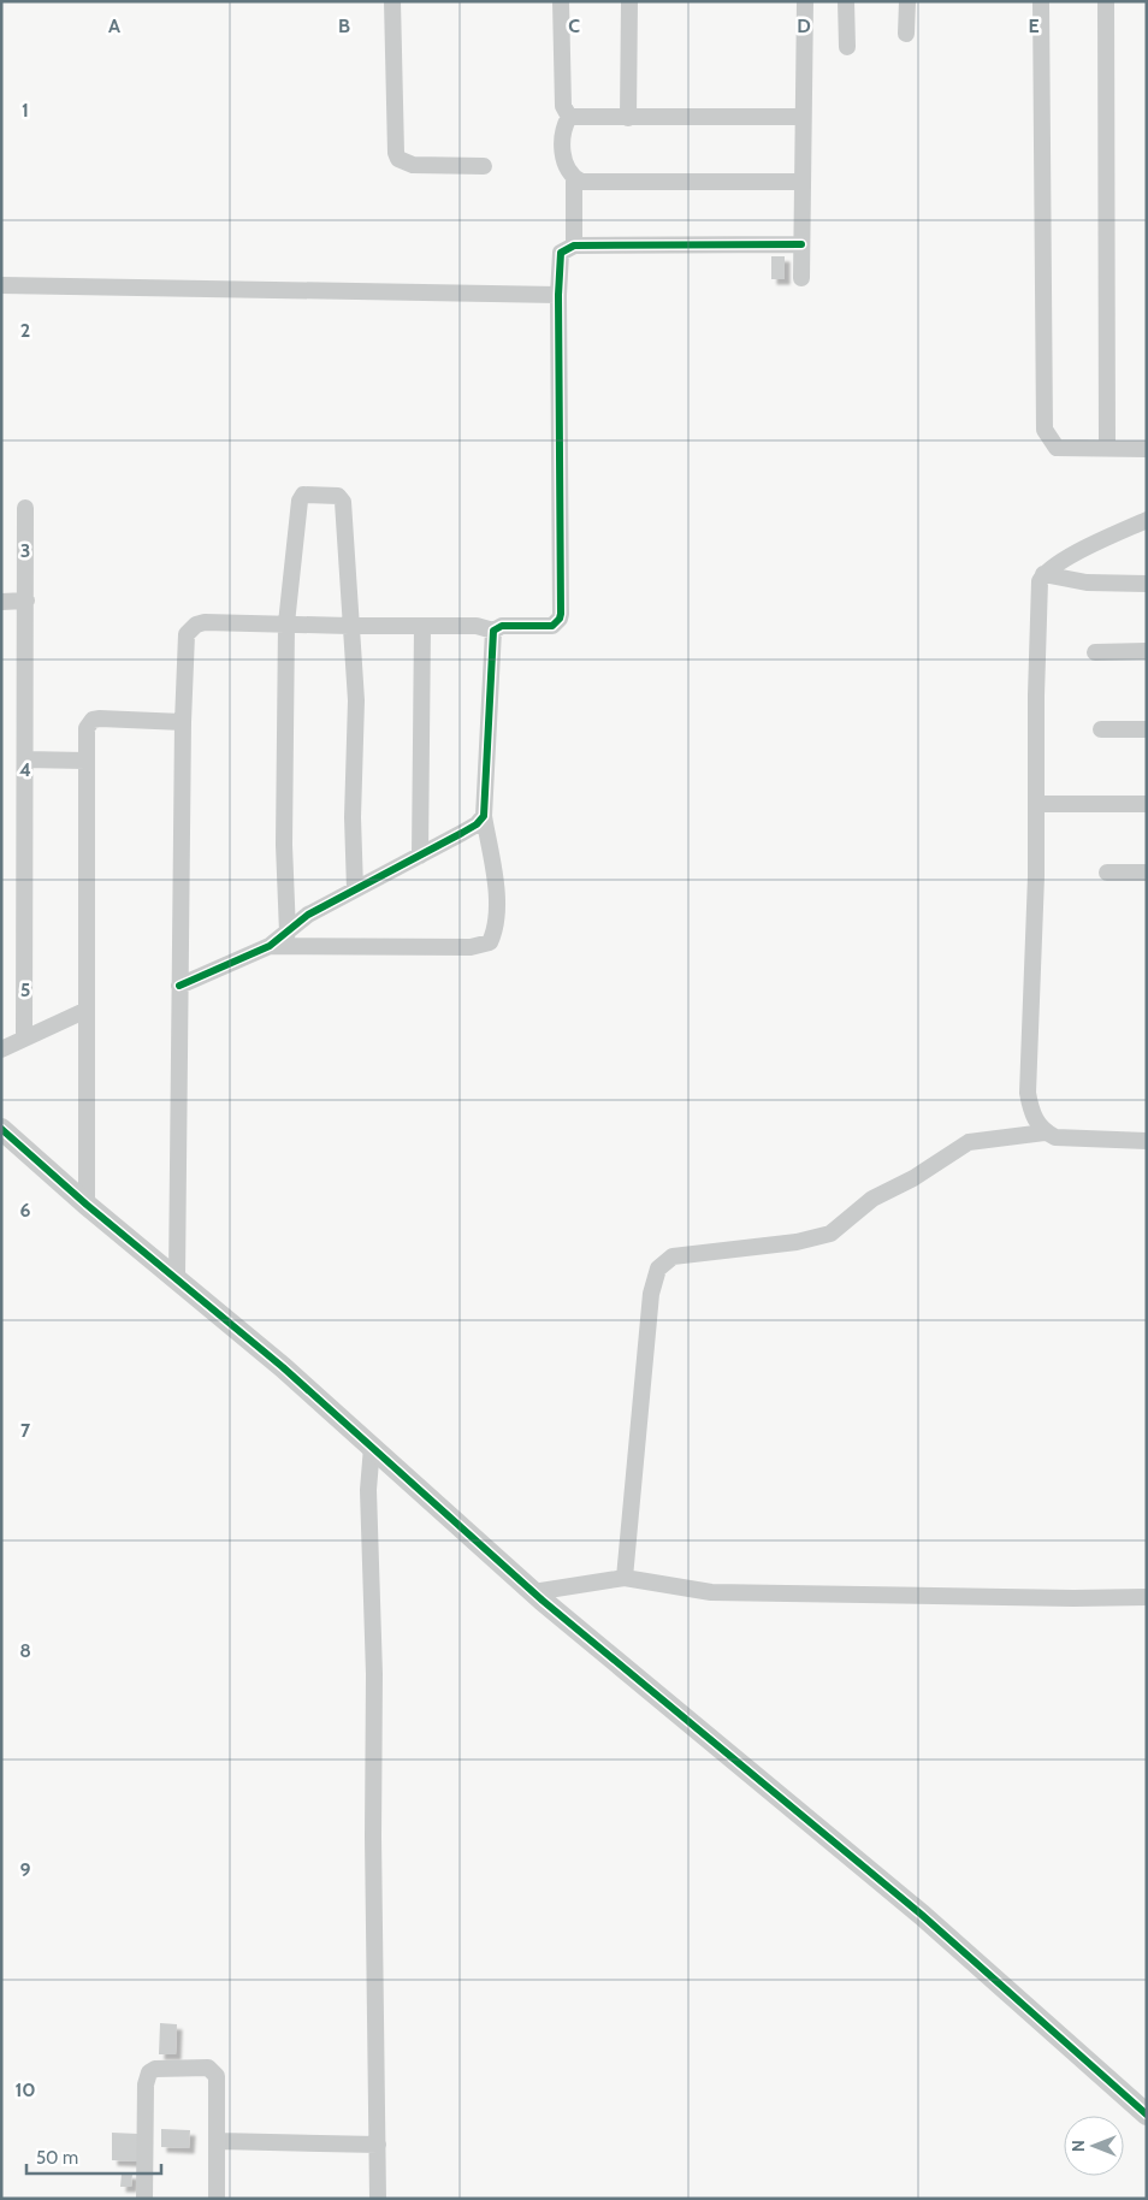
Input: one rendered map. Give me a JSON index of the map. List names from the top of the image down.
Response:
{
  "scale_bar": "50 m",
  "north": "left",
  "grid": {
    "columns": [
      "A",
      "B",
      "C",
      "D",
      "E"
    ],
    "rows": [
      "1",
      "2",
      "3",
      "4",
      "5",
      "6",
      "7",
      "8",
      "9",
      "10"
    ]
  }
}
